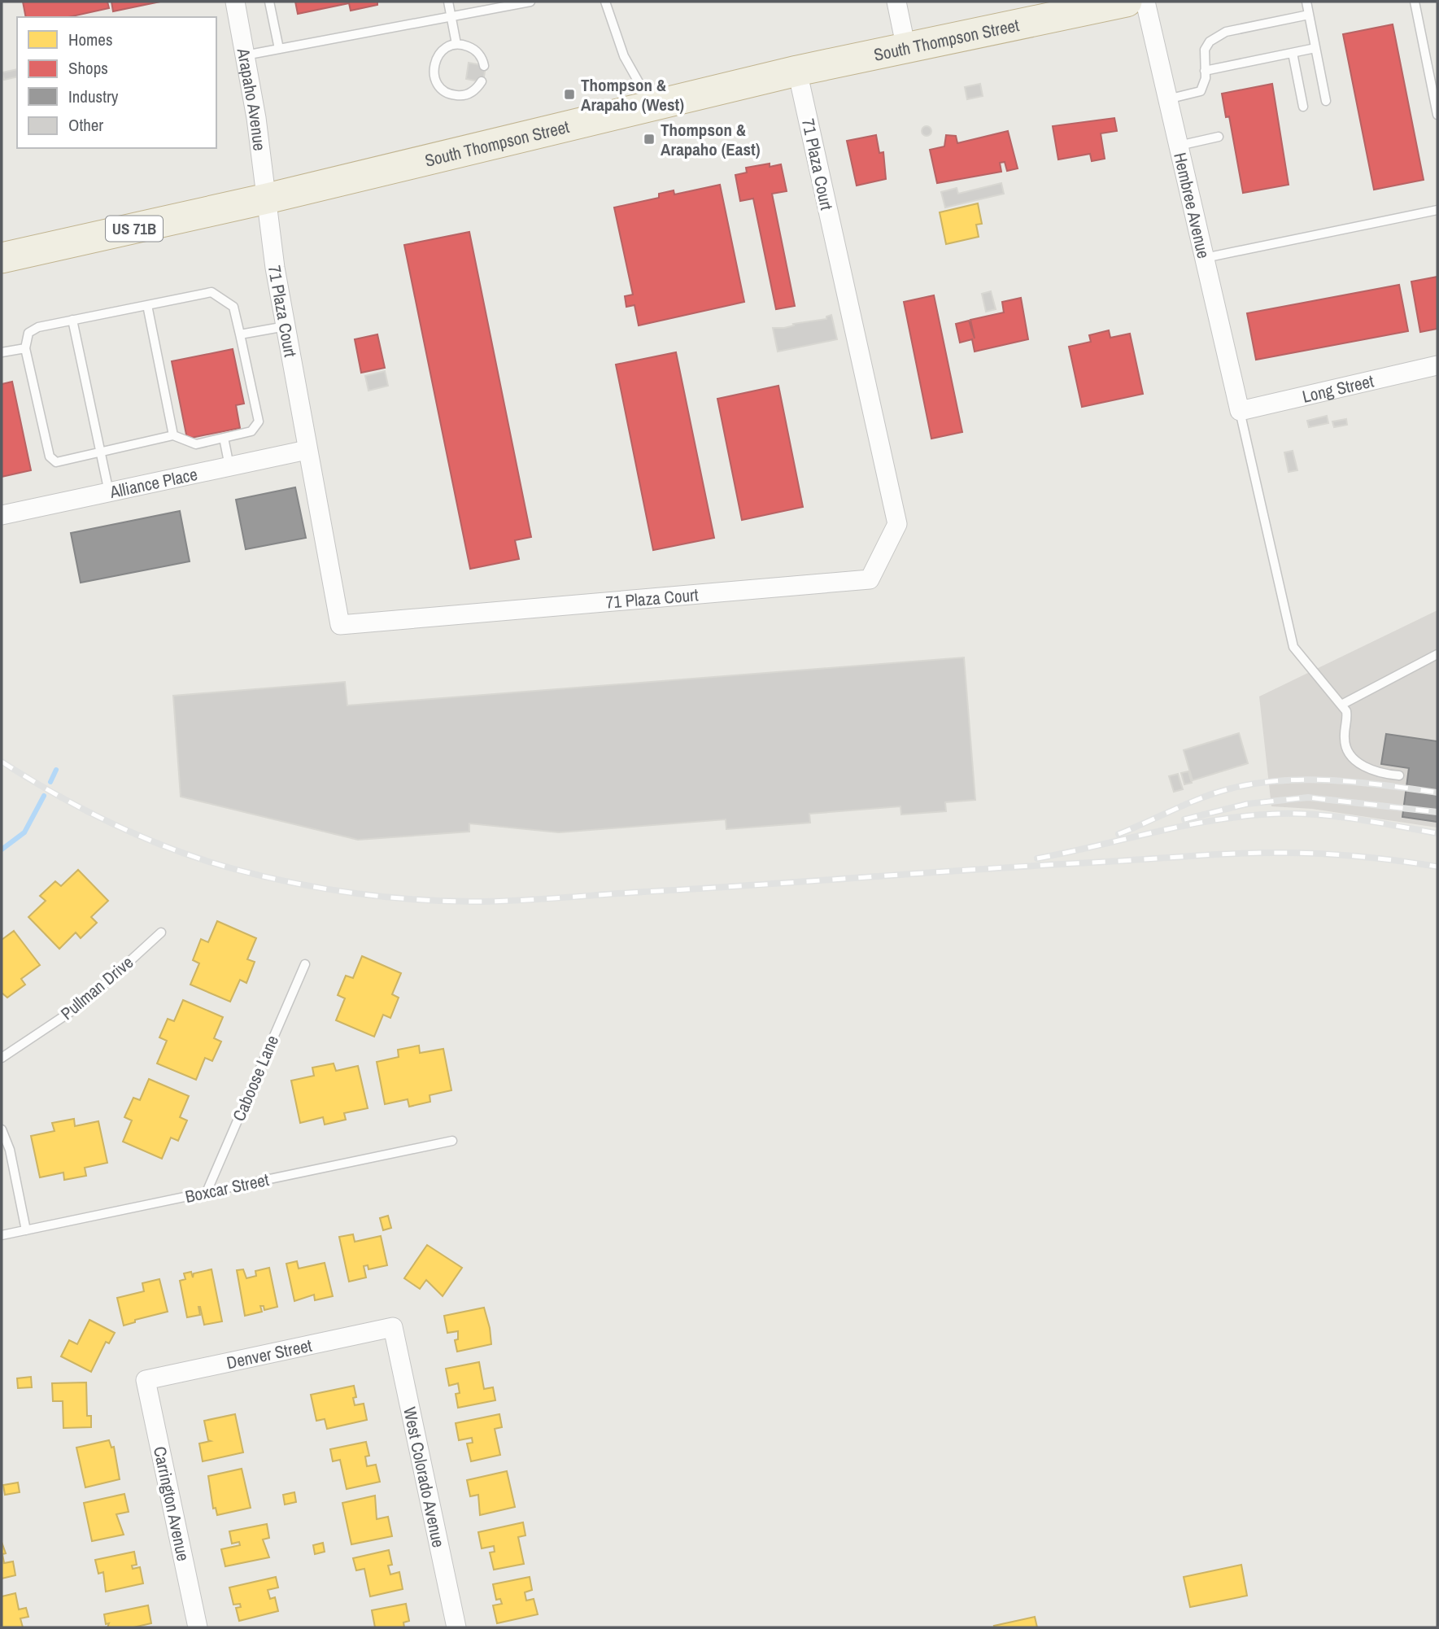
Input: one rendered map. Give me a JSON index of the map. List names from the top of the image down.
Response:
{
  "streets": {
    "highway": ["South Thompson Street", "US 71B"],
    "street": [
      "Arapaho Avenue",
      "71 Plaza Court",
      "Hembree Avenue",
      "Long Street",
      "Alliance Place",
      "Denver Street",
      "West Colorado Avenue",
      "Carrington Avenue"
    ],
    "lane": ["Pullman Drive", "Caboose Lane", "Boxcar Street"]
  },
  "crossings": [
    ["South Thompson Street", "Arapaho Avenue"],
    ["South Thompson Street", "71 Plaza Court"],
    ["Arapaho Avenue", "71 Plaza Court"],
    ["71 Plaza Court", "Alliance Place"],
    ["Hembree Avenue", "Long Street"],
    ["Caboose Lane", "Boxcar Street"],
    ["Denver Street", "West Colorado Avenue"],
    ["Denver Street", "Carrington Avenue"]
  ],
  "places": {
    "transit": ["Thompson & Arapaho (West)", "Thompson & Arapaho (East)"]
  },
  "legend": [
    "Homes",
    "Shops",
    "Industry",
    "Other"
  ]
}
